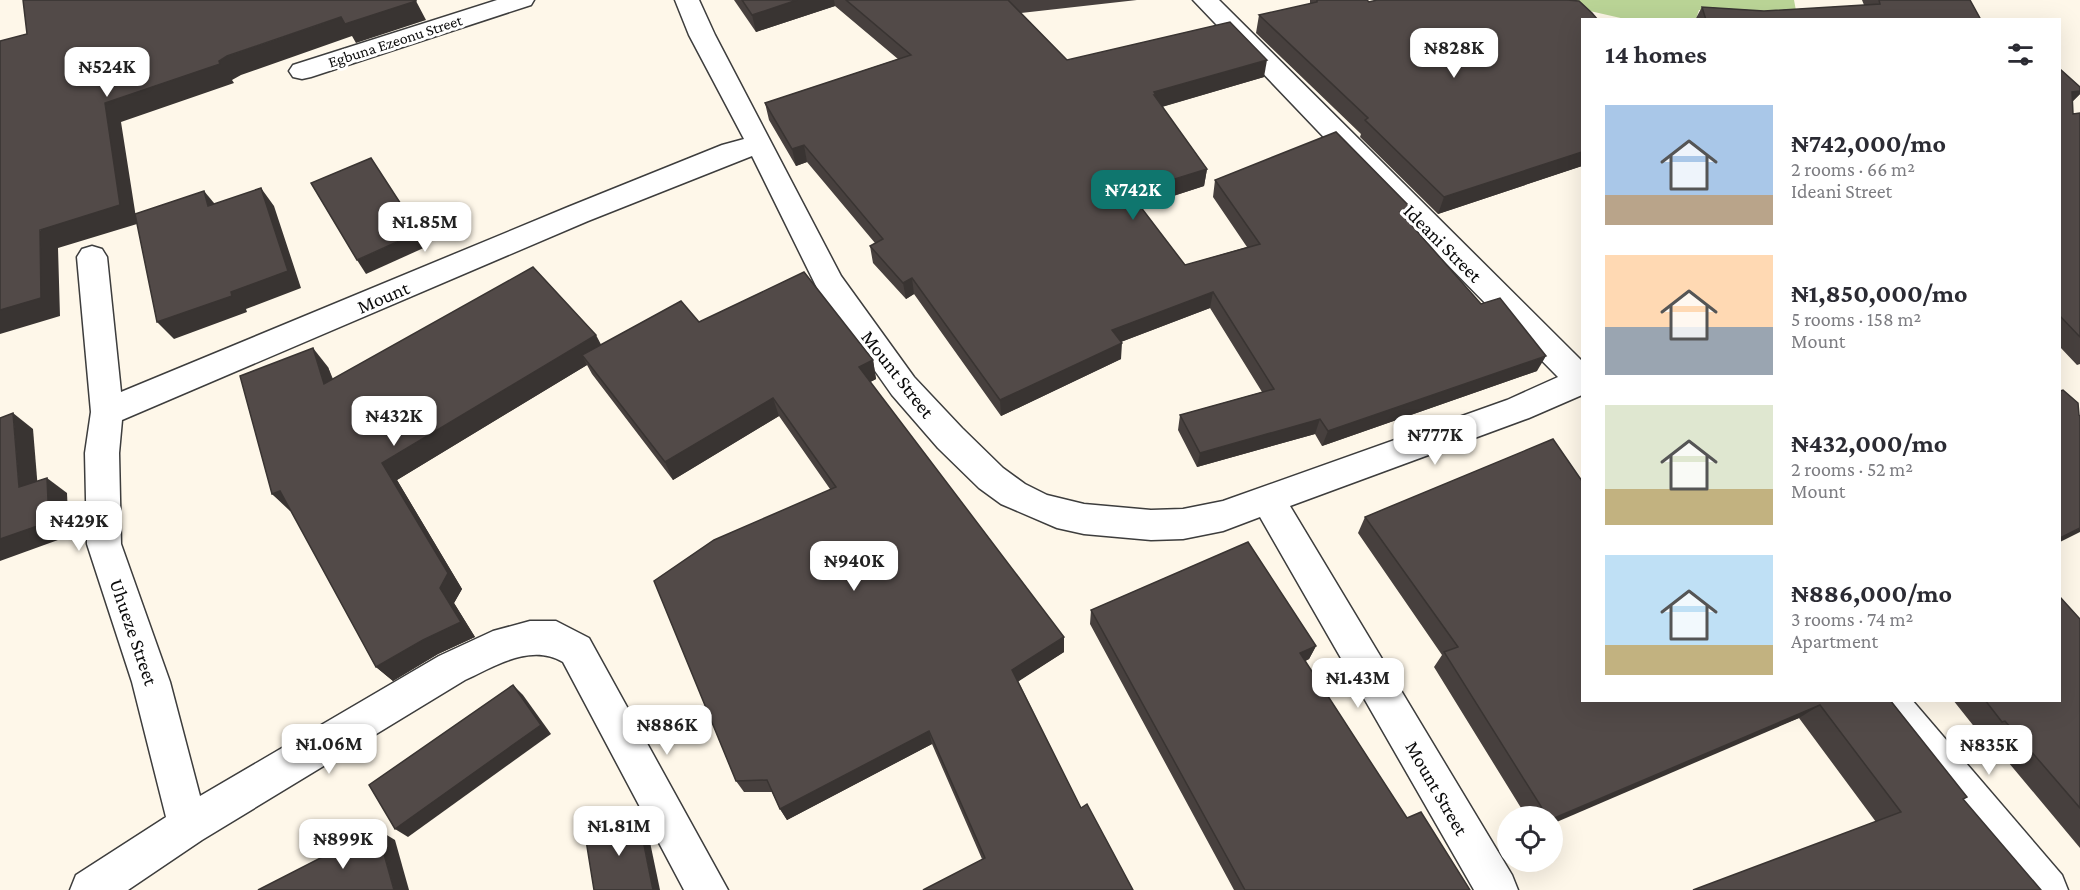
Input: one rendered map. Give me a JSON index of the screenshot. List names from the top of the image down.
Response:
{
  "streets": {
    "street": [
      "Egbuna Ezeonu Street",
      "Ideani Street",
      "Mount",
      "Mount Street",
      "Uhueze Street"
    ]
  },
  "crossings": [
    ["Mount", "Mount Street"],
    ["Mount", "Uhueze Street"]
  ],
  "page": {
    "heading": "14 homes",
    "price": [
      "₦828K",
      "₦524K",
      "₦742K",
      "₦1.85M",
      "₦432K",
      "₦777K",
      "₦429K",
      "₦940K",
      "₦1.43M",
      "₦886K",
      "₦1.06M",
      "₦835K",
      "₦1.81M",
      "₦899K"
    ],
    "list": [
      {
        "name": "₦742,000/mo",
        "note": "2 rooms · 66 m² · Ideani Street"
      },
      {
        "name": "₦1,850,000/mo",
        "note": "5 rooms · 158 m² · Mount"
      },
      {
        "name": "₦432,000/mo",
        "note": "2 rooms · 52 m² · Mount"
      },
      {
        "name": "₦886,000/mo",
        "note": "3 rooms · 74 m² · Apartment"
      }
    ]
  }
}
